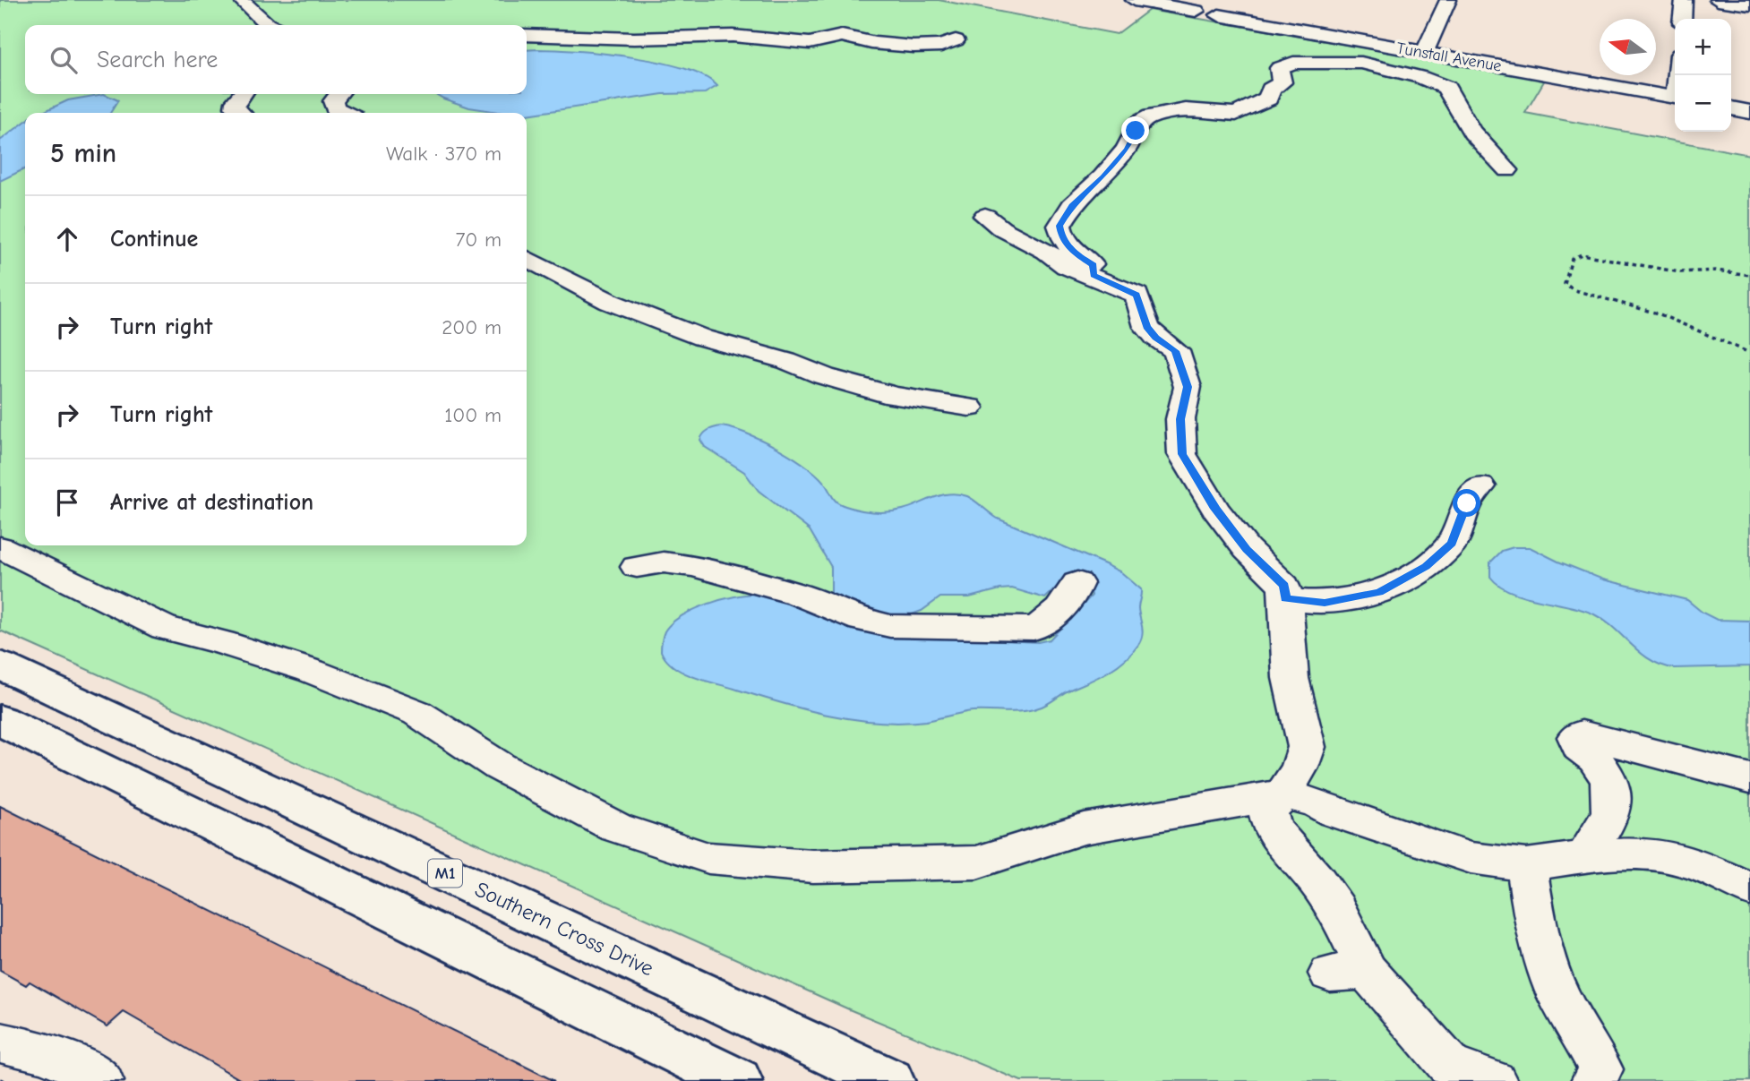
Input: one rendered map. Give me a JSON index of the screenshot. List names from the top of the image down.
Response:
{
  "streets": {
    "highway": ["M1", "Southern Cross Drive"],
    "street": ["Tunstall Avenue"]
  },
  "north": "left",
  "page": {
    "map_buttons": ["+", "−"],
    "search": "Search here",
    "heading": ["5 min", "Walk · 370 m"],
    "list": [
      ["Continue", "70 m"],
      ["Turn right", "200 m"],
      ["Turn right", "100 m"],
      "Arrive at destination"
    ]
  }
}
